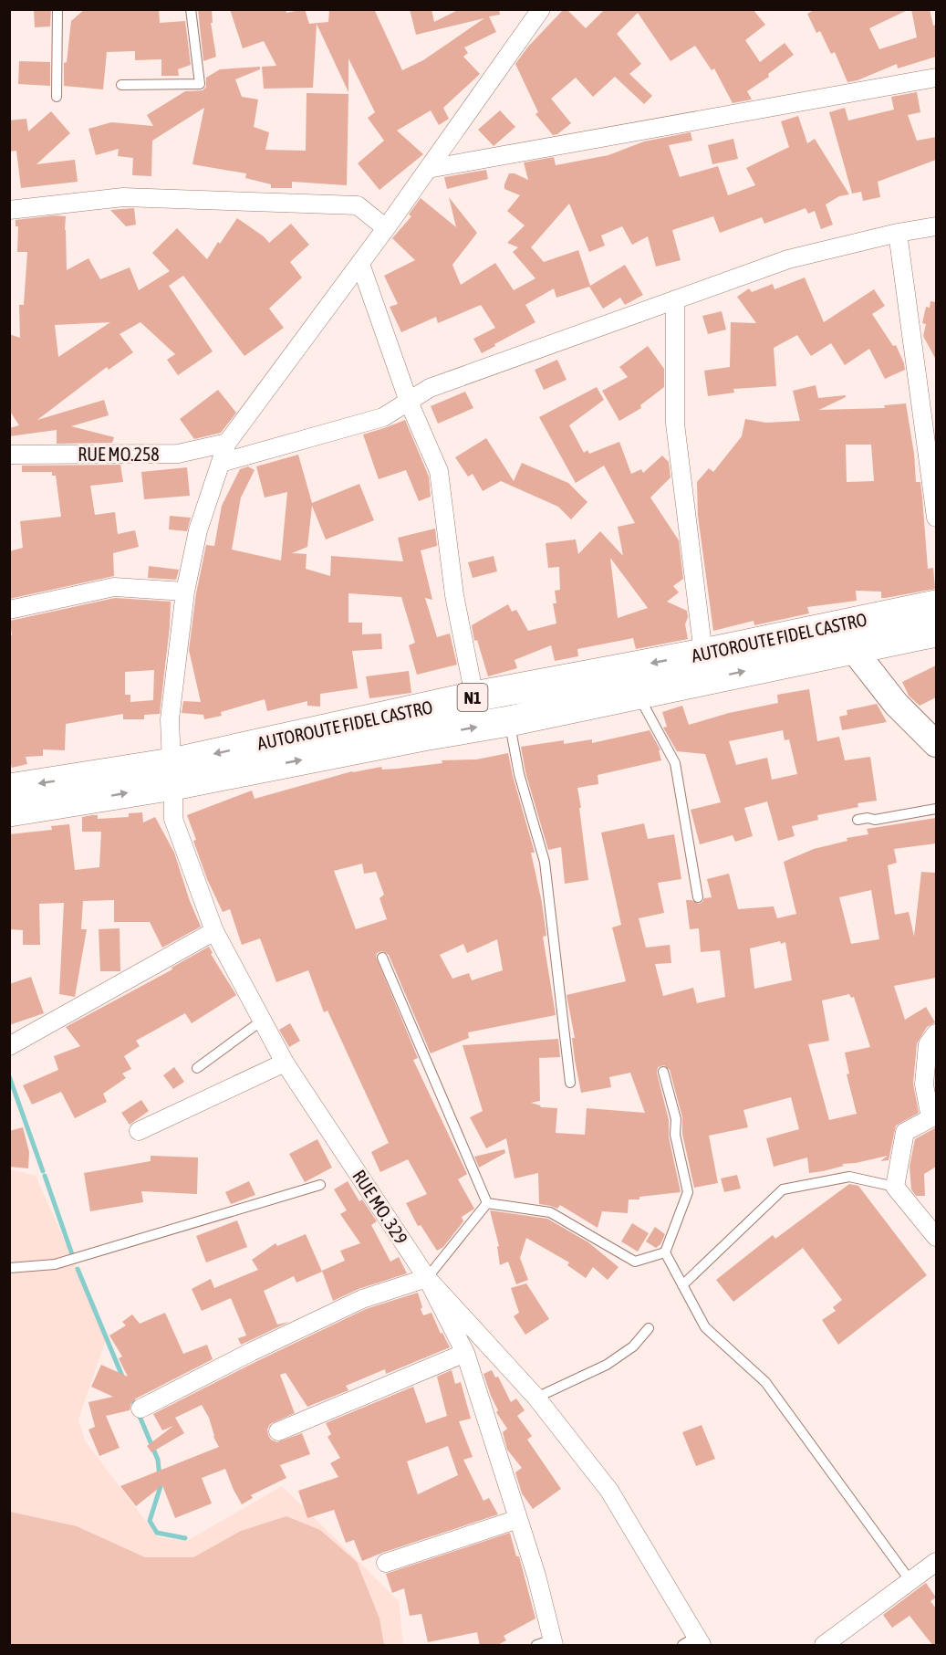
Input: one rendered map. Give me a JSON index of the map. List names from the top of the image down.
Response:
{
  "streets": {
    "highway": ["AUTOROUTE FIDEL CASTRO", "N1"],
    "street": ["RUE MO.258", "RUE MO. 329"]
  },
  "crossings": [
    ["RUE MO.258", "RUE MO. 329"],
    ["AUTOROUTE FIDEL CASTRO", "RUE MO. 329"]
  ]
}
